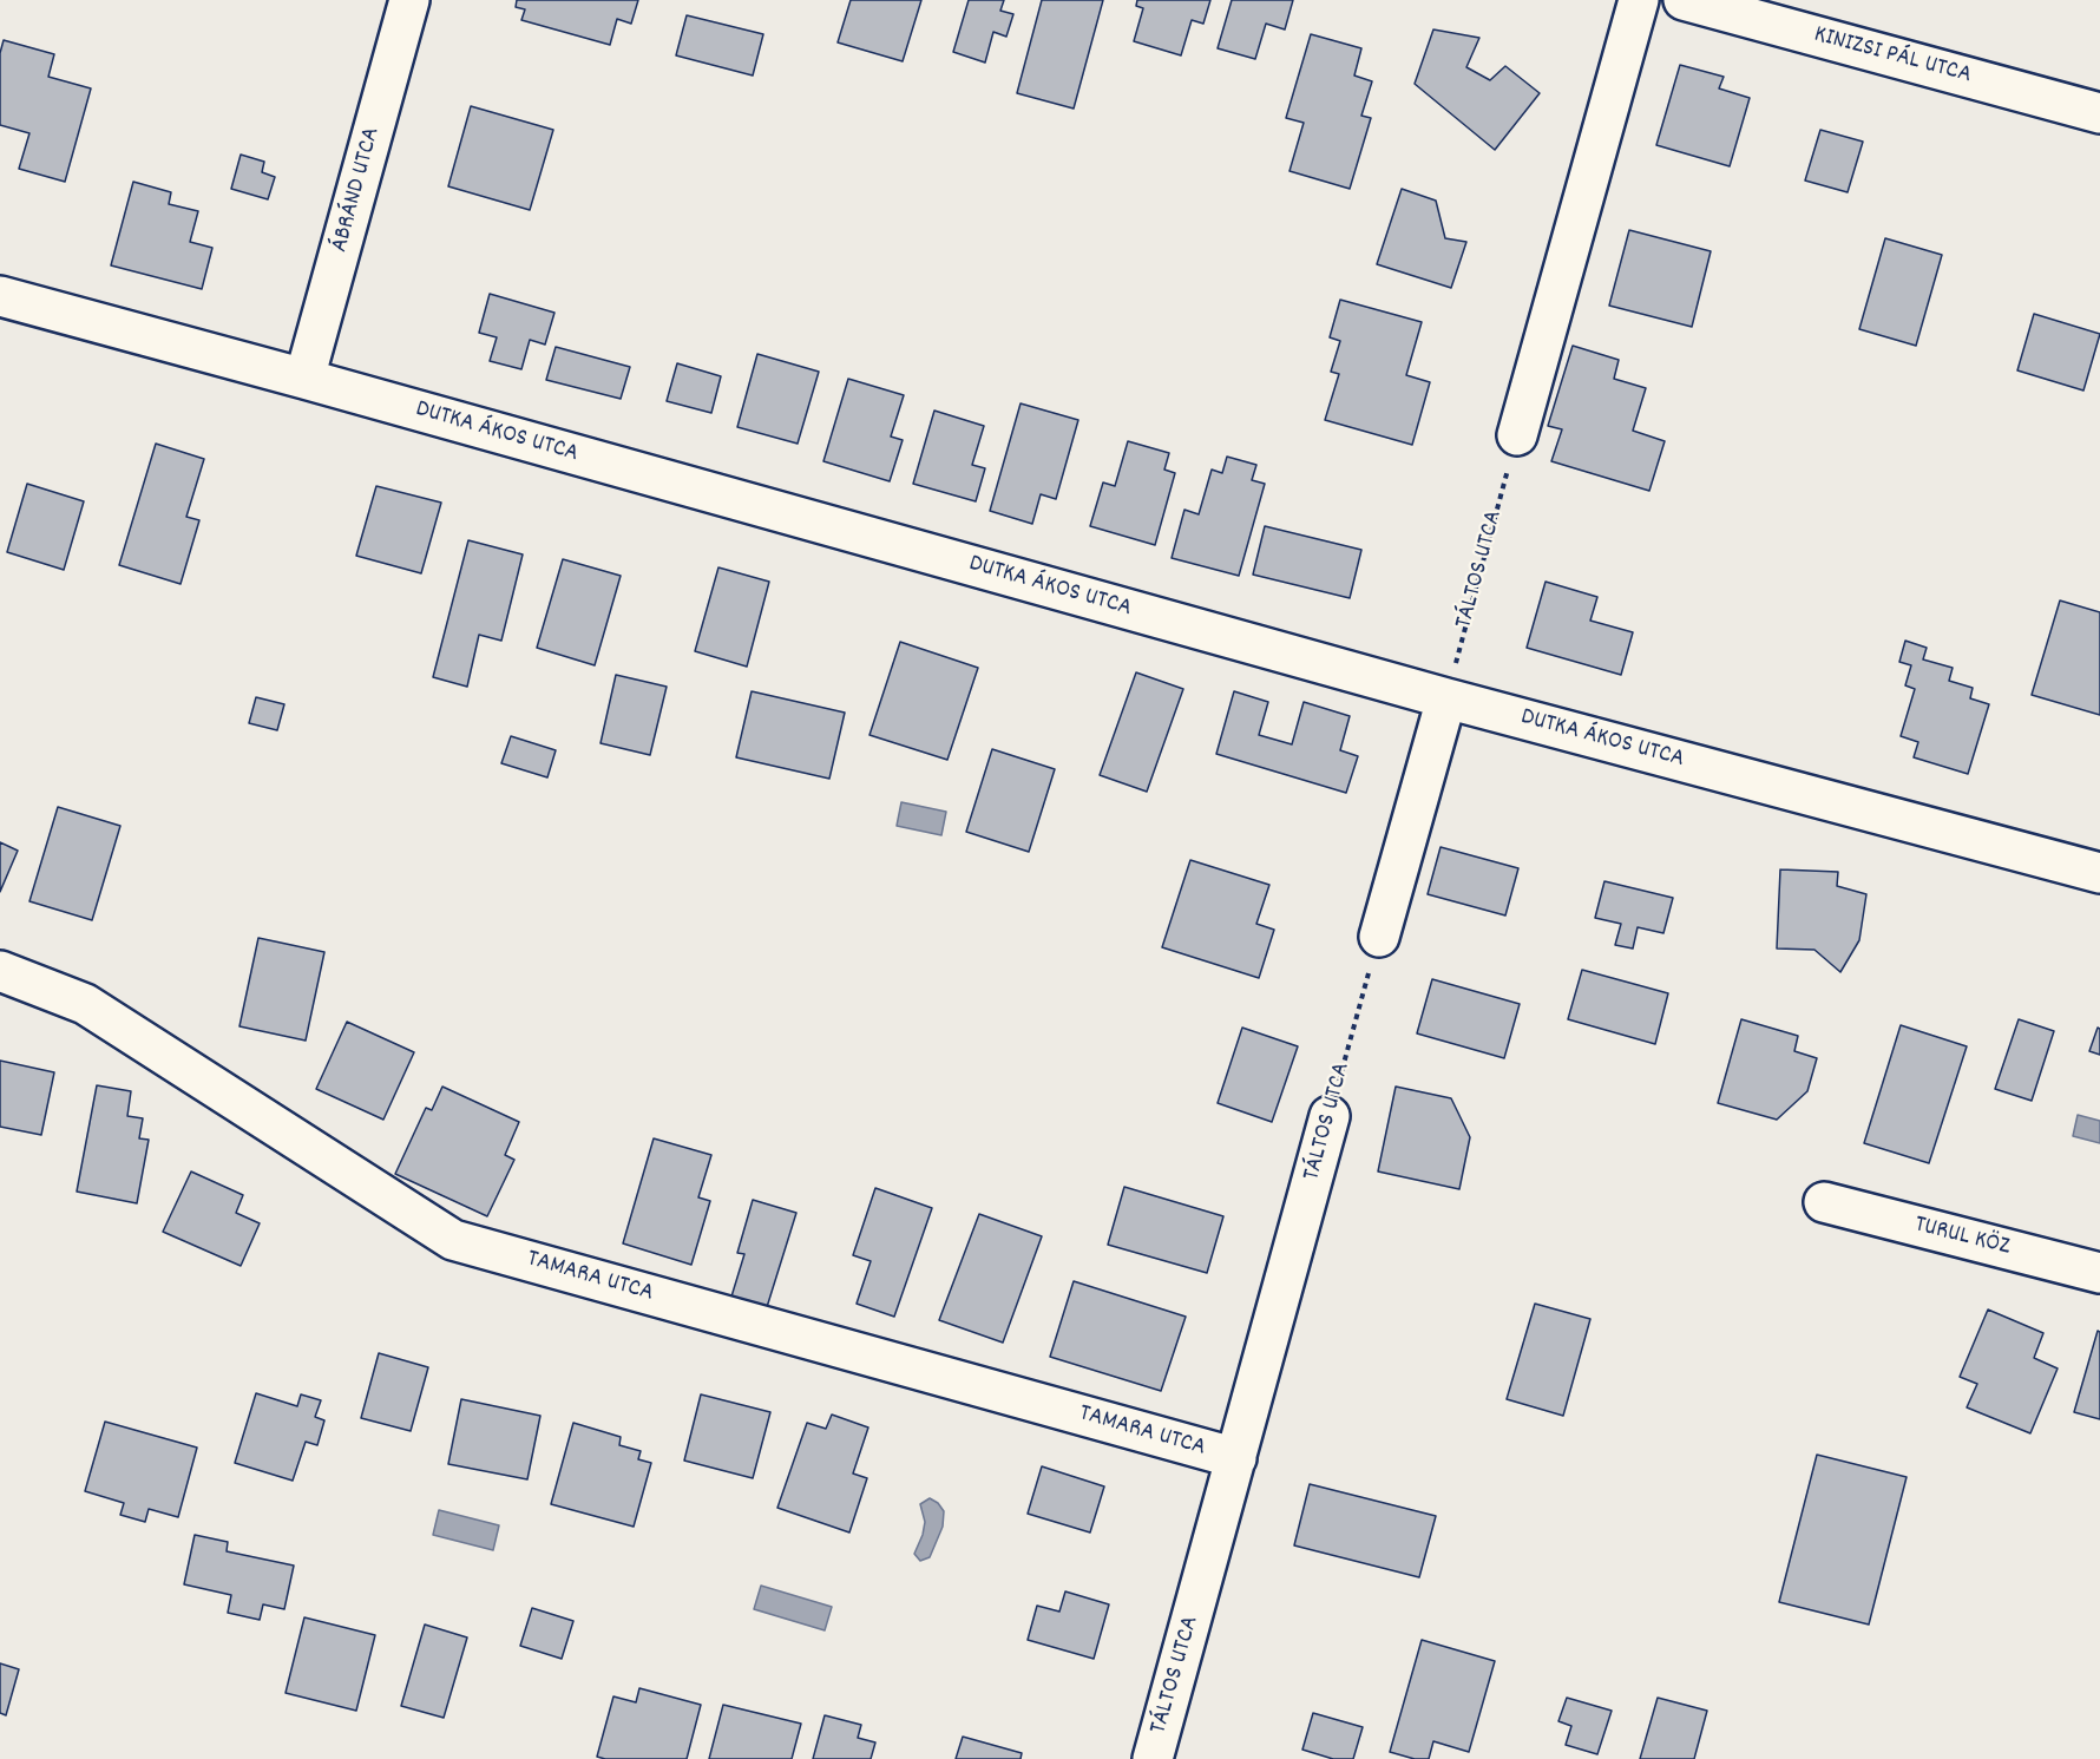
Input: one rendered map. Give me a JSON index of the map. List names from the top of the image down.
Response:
{
  "streets": {
    "street": [
      "KINIZSI PÁL UTCA",
      "ÁBRÁND UTCA",
      "DUTKA ÁKOS UTCA",
      "TÁLTOS UTCA",
      "TURUL KÖZ",
      "TAMARA UTCA"
    ]
  },
  "crossings": [
    ["ÁBRÁND UTCA", "DUTKA ÁKOS UTCA"],
    ["DUTKA ÁKOS UTCA", "TÁLTOS UTCA"],
    ["TÁLTOS UTCA", "TAMARA UTCA"]
  ]
}
